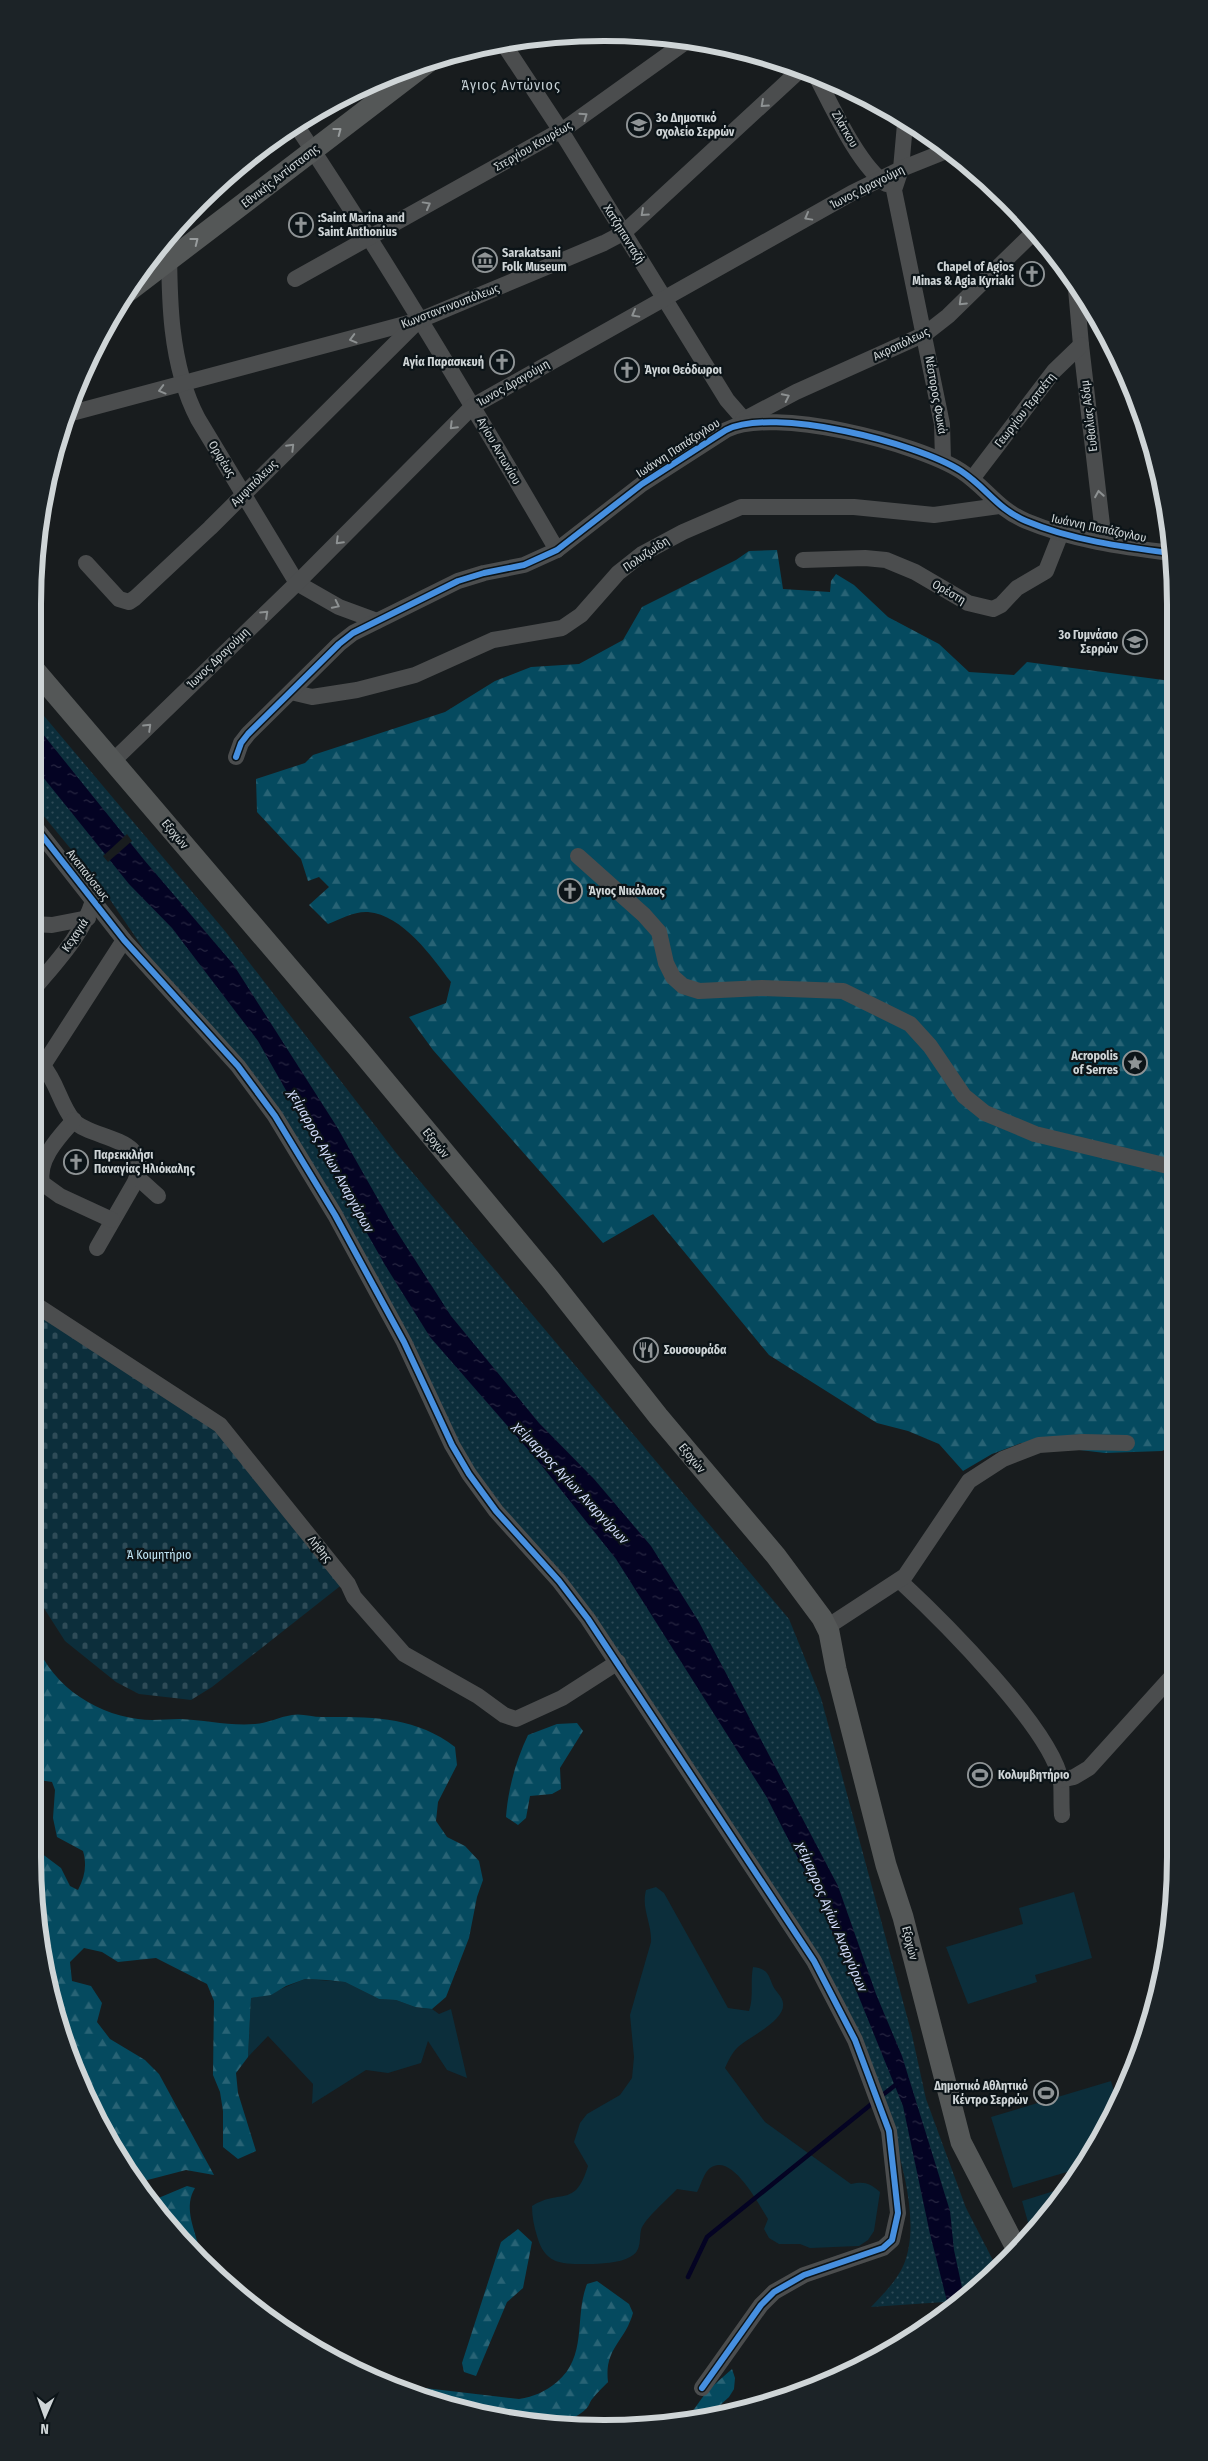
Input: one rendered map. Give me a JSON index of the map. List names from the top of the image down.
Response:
{
  "streets": {
    "main road": ["Εθνικής Αντίστασης", "Εξοχών"],
    "street": [
      "Ζλάτκου",
      "Στεργίου Κουρέως",
      "Ίωνος Δραγούμη",
      "Χατζηπανταζή",
      "Κωνσταντινουπόλεως",
      "Ακροπόλεως",
      "Νέστορος Φωκά",
      "Γεωργίου Τερτσέτη",
      "Ευθαλίας Αδάμ",
      "Ιωάννη Παπάζογλου",
      "Αγίου Αντωνίου",
      "Ορφέως",
      "Αμφιπόλεως",
      "Πολυζωίδη",
      "Ορέστη",
      "Αναπαύσεως",
      "Κεχαγιά",
      "Λήθης"
    ]
  },
  "crossings": [
    ["Ζλάτκου", "Ίωνος Δραγούμη"],
    ["Στεργίου Κουρέως", "Χατζηπανταζή"],
    ["Στεργίου Κουρέως", "Αγίου Αντωνίου"],
    ["Εθνικής Αντίστασης", "Αγίου Αντωνίου"],
    ["Εθνικής Αντίστασης", "Ορφέως"],
    ["Ίωνος Δραγούμη", "Χατζηπανταζή"],
    ["Ίωνος Δραγούμη", "Αγίου Αντωνίου"],
    ["Ίωνος Δραγούμη", "Ορφέως"],
    ["Ίωνος Δραγούμη", "Εξοχών"],
    ["Χατζηπανταζή", "Κωνσταντινουπόλεως"],
    ["Χατζηπανταζή", "Ακροπόλεως"],
    ["Χατζηπανταζή", "Ιωάννη Παπάζογλου"],
    ["Κωνσταντινουπόλεως", "Αγίου Αντωνίου"],
    ["Κωνσταντινουπόλεως", "Ορφέως"],
    ["Κωνσταντινουπόλεως", "Αμφιπόλεως"],
    ["Ακροπόλεως", "Νέστορος Φωκά"],
    ["Ακροπόλεως", "Ιωάννη Παπάζογλου"],
    ["Νέστορος Φωκά", "Ιωάννη Παπάζογλου"],
    ["Γεωργίου Τερτσέτη", "Ευθαλίας Αδάμ"],
    ["Γεωργίου Τερτσέτη", "Ιωάννη Παπάζογλου"],
    ["Ευθαλίας Αδάμ", "Ιωάννη Παπάζογλου"],
    ["Ιωάννη Παπάζογλου", "Αγίου Αντωνίου"],
    ["Ιωάννη Παπάζογλου", "Ορφέως"],
    ["Ιωάννη Παπάζογλου", "Πολυζωίδη"],
    ["Ιωάννη Παπάζογλου", "Ορέστη"],
    ["Αγίου Αντωνίου", "Αμφιπόλεως"],
    ["Ορφέως", "Αμφιπόλεως"],
    ["Αναπαύσεως", "Κεχαγιά"],
    ["Αναπαύσεως", "Λήθης"]
  ],
  "one_way": [
    "Στεργίου Κουρέως",
    "Εθνικής Αντίστασης",
    "Κωνσταντινουπόλεως",
    "Ευθαλίας Αδάμ",
    "Αμφιπόλεως"
  ],
  "districts": ["Άγιος Αντώνιος"],
  "water": ["χείμαρρος Αγίων Αναργύρων"],
  "parks": ["Ά Κοιμητήριο"],
  "places": {
    "school or university": ["3ο Δημοτικό σχολείο Σερρών", "3ο Γυμνάσιο Σερρών"],
    "church": [
      ":Saint Marina and Saint Anthonius",
      "Chapel of Agios Minas & Agia Kyriaki",
      "Αγία Παρασκευή",
      "Άγιοι Θεόδωροι",
      "Άγιος Νικόλαος",
      "Παρεκκλήσι Παναγίας Ηλιόκαλης"
    ],
    "museum": ["Sarakatsani Folk Museum"],
    "place": ["Acropolis of Serres"],
    "restaurant": ["Σουσουράδα"],
    "sports": ["Κολυμβητήριο", "Δημοτικό Αθλητικό Κέντρο Σερρών"]
  },
  "north": "bottom"
}
